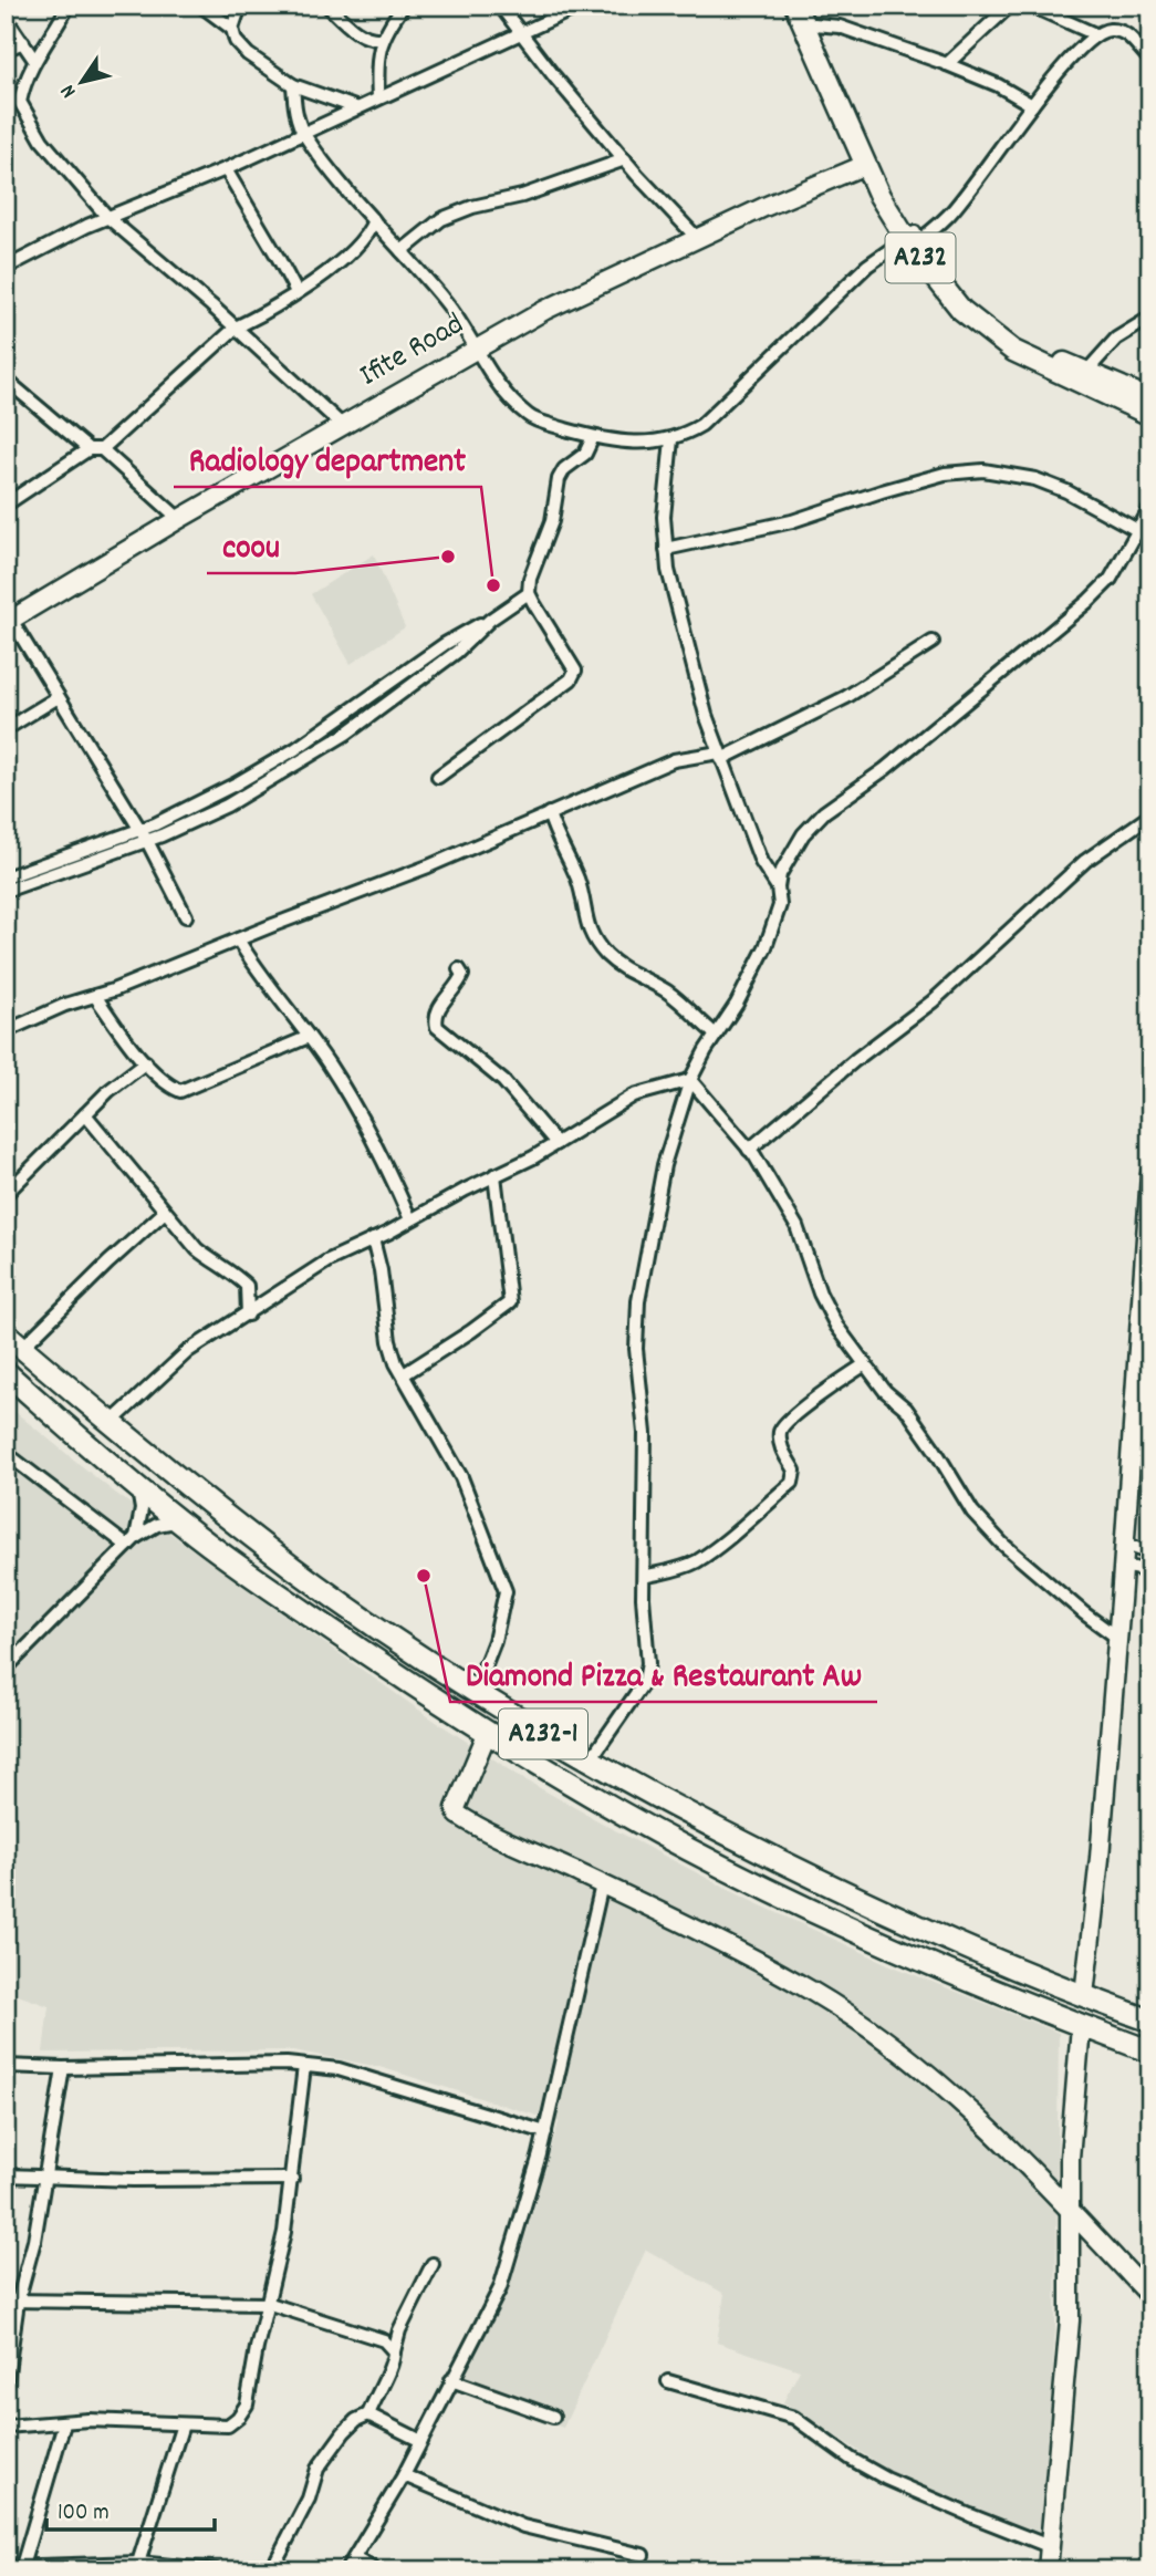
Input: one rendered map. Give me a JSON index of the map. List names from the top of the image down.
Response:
{
  "streets": {
    "highway": ["A232-1"],
    "main road": ["A232"],
    "street": ["Ifite Road"]
  },
  "crossings": [
    ["A232", "Ifite Road"]
  ],
  "places": ["coou", "Radiology department", "Diamond Pizza & Restaurant Aw"],
  "scale_bar": "100 m",
  "north": "bottom left"
}
